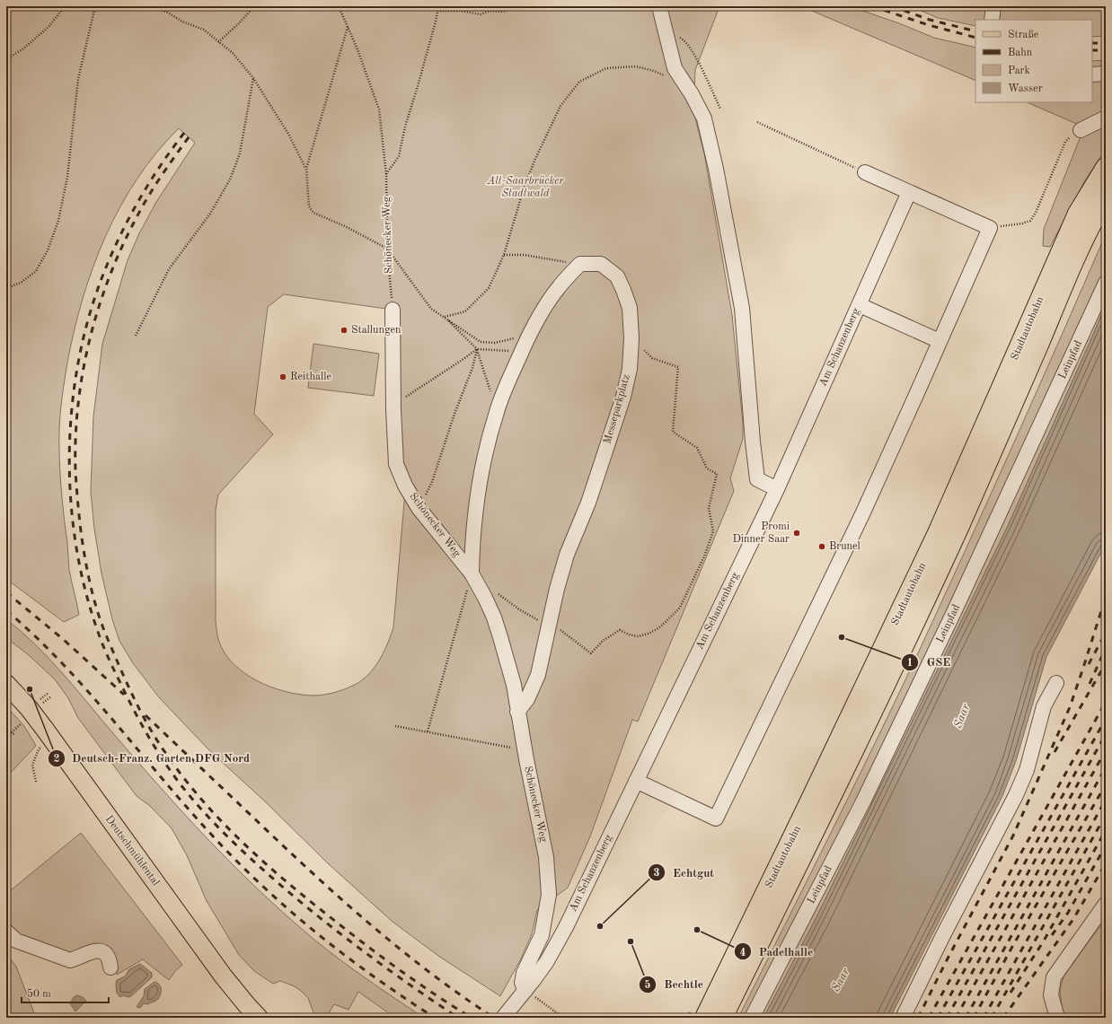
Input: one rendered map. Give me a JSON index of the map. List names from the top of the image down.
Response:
{
  "streets": {
    "highway": ["Stadtautobahn"],
    "main road": ["Deutschmühlental"],
    "street": [
      "Schönecker Weg",
      "Am Schanzenberg",
      "Leinpfad",
      "Messeparkplatz"
    ]
  },
  "crossings": [
    ["Schönecker Weg", "Am Schanzenberg"],
    ["Schönecker Weg", "Messeparkplatz"]
  ],
  "water": ["Saar"],
  "parks": ["Alt-Saarbrücker Stadtwald"],
  "places": [
    "Stallungen",
    "Reithalle",
    "Promi Dinner Saar",
    "Brunel",
    "GSE",
    "Deutsch-Franz. Garten DFG Nord",
    "Echtgut",
    "Padelhalle",
    "Bechtle"
  ],
  "legend": [
    "Straße",
    "Bahn",
    "Park",
    "Wasser"
  ],
  "scale_bar": "50 m"
}
